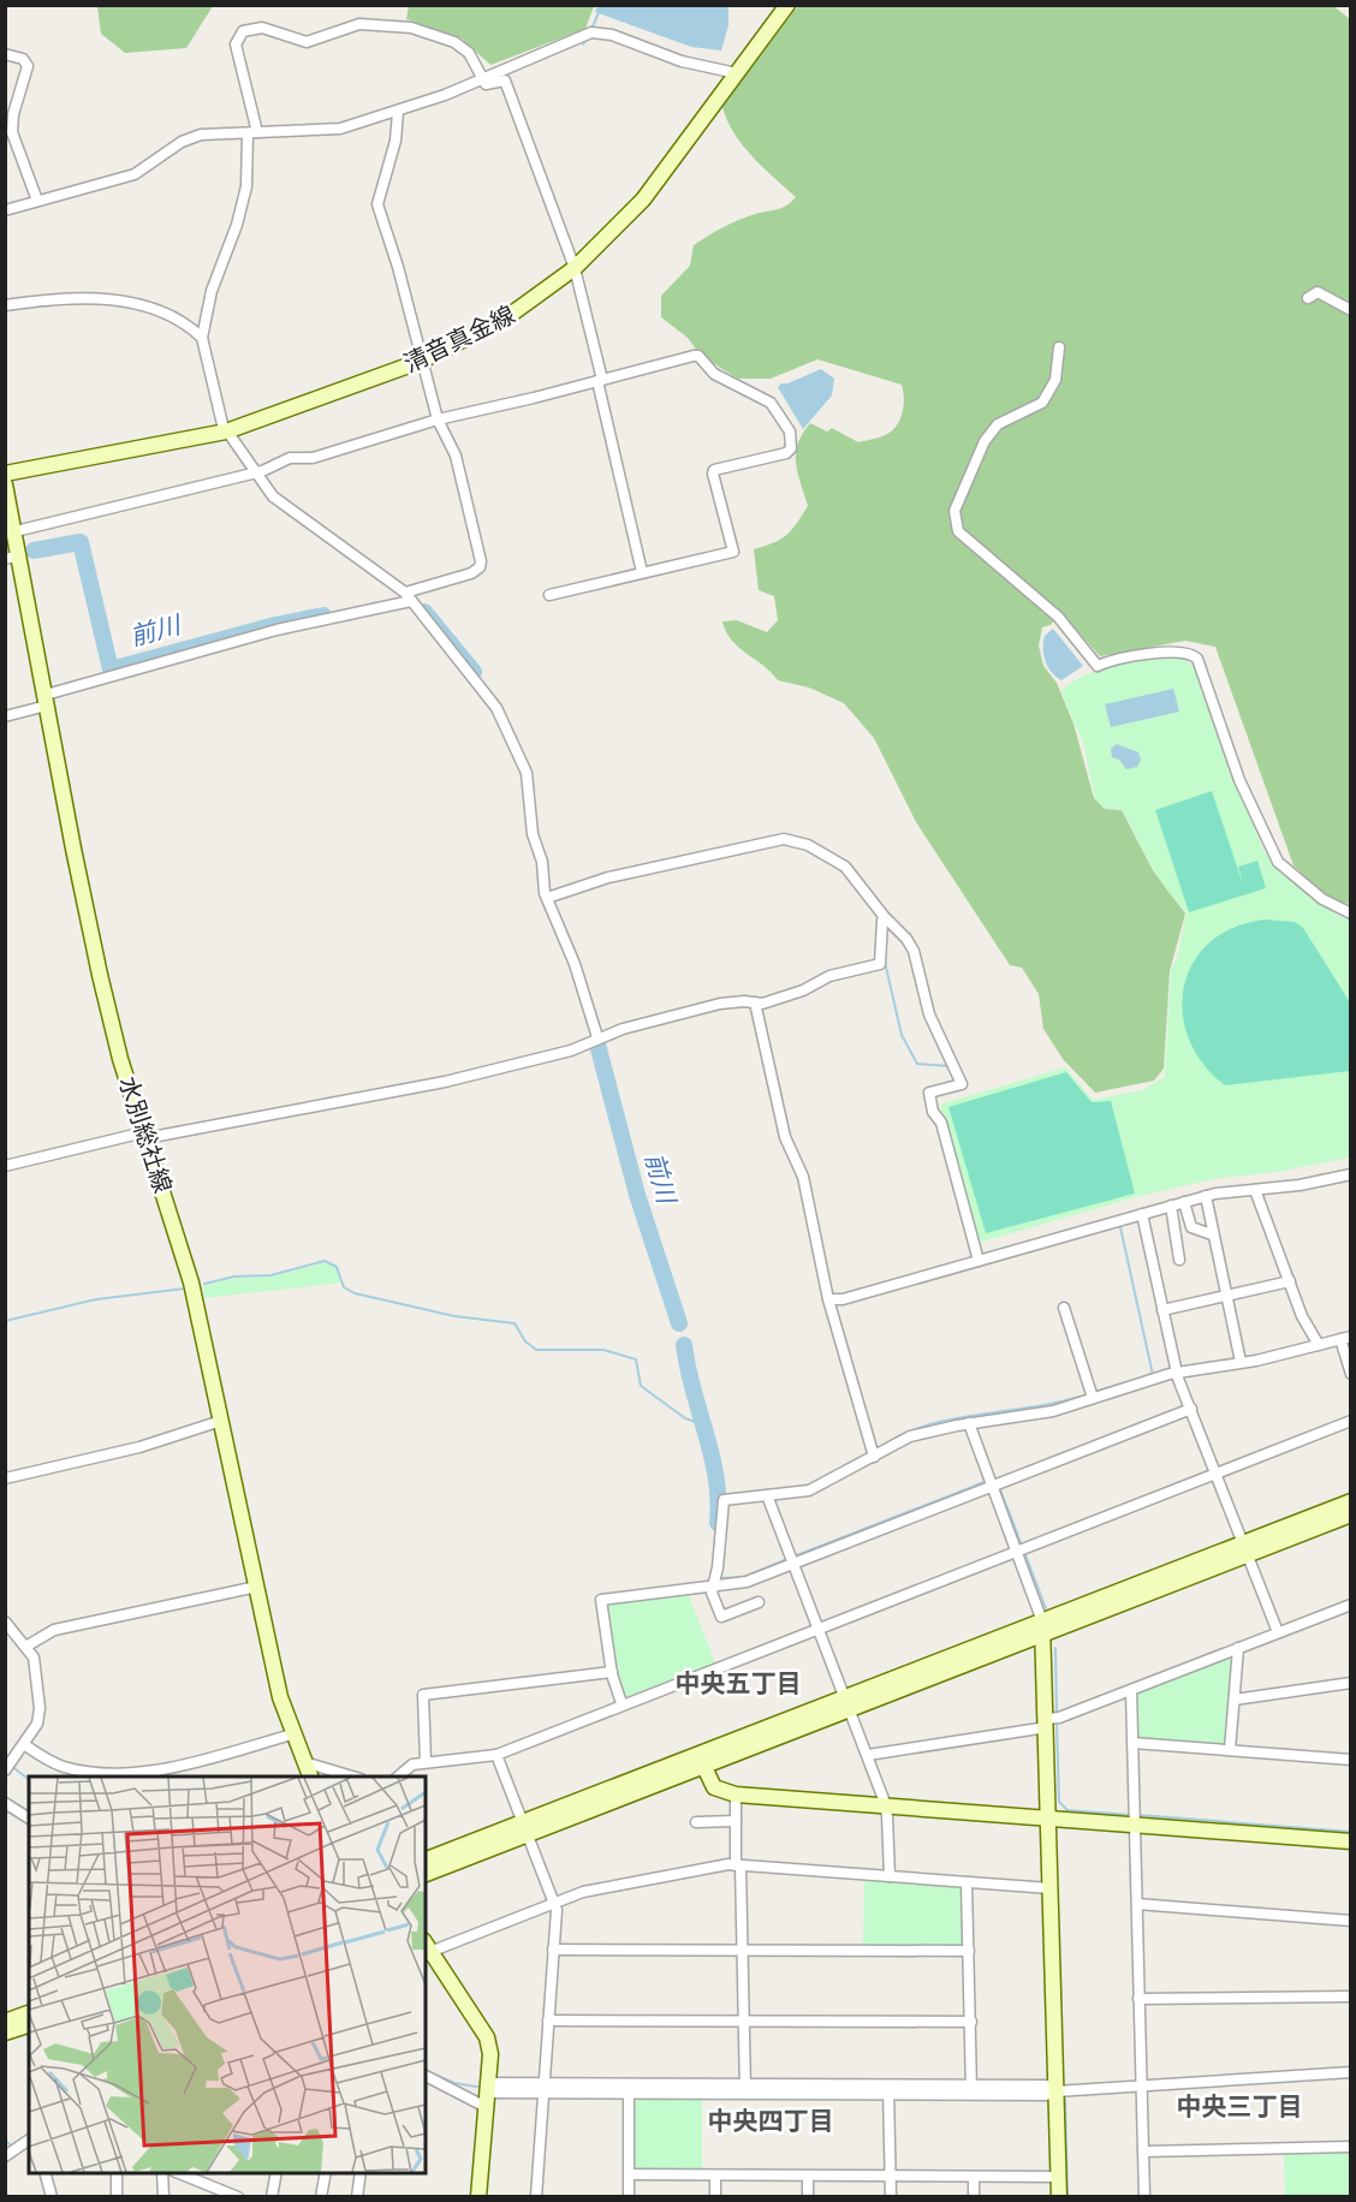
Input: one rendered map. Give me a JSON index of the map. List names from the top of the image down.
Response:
{
  "streets": {
    "main road": ["清音真金線", "水別総社線"]
  },
  "districts": ["中央五丁目", "中央三丁目", "中央四丁目"],
  "water": ["前川"]
}
